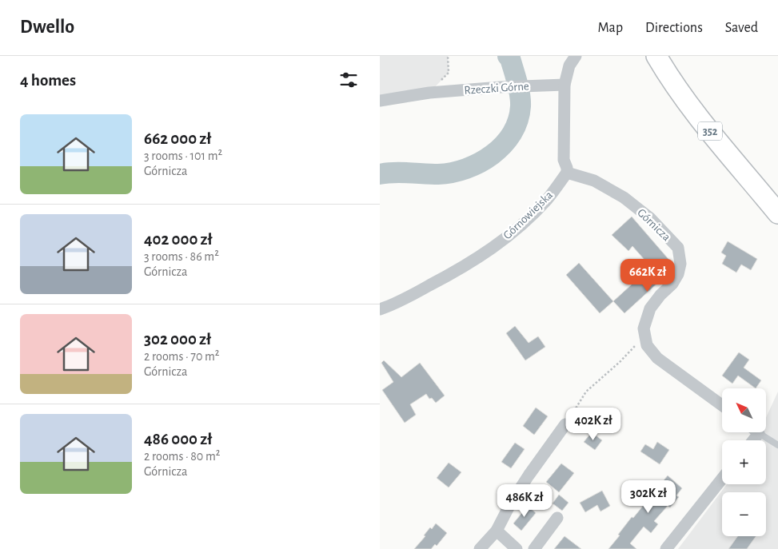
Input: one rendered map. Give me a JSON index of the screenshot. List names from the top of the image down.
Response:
{
  "streets": {
    "main road": ["352"],
    "street": ["Rzeczki Górne", "Górnowiejska", "Górnicza"]
  },
  "crossings": [
    ["Górnowiejska", "Górnicza"]
  ],
  "north": "top left",
  "page": {
    "header": "Dwello",
    "nav": ["Map", "Directions", "Saved"],
    "heading": "4 homes",
    "list": [
      {
        "name": "662 000 zł",
        "note": "3 rooms · 101 m² · Górnicza"
      },
      {
        "name": "402 000 zł",
        "note": "3 rooms · 86 m² · Górnicza"
      },
      {
        "name": "302 000 zł",
        "note": "2 rooms · 70 m² · Górnicza"
      },
      {
        "name": "486 000 zł",
        "note": "2 rooms · 80 m² · Górnicza"
      }
    ],
    "price": [
      "662K zł",
      "402K zł",
      "302K zł",
      "486K zł"
    ],
    "map_buttons": ["+", "−"]
  }
}
